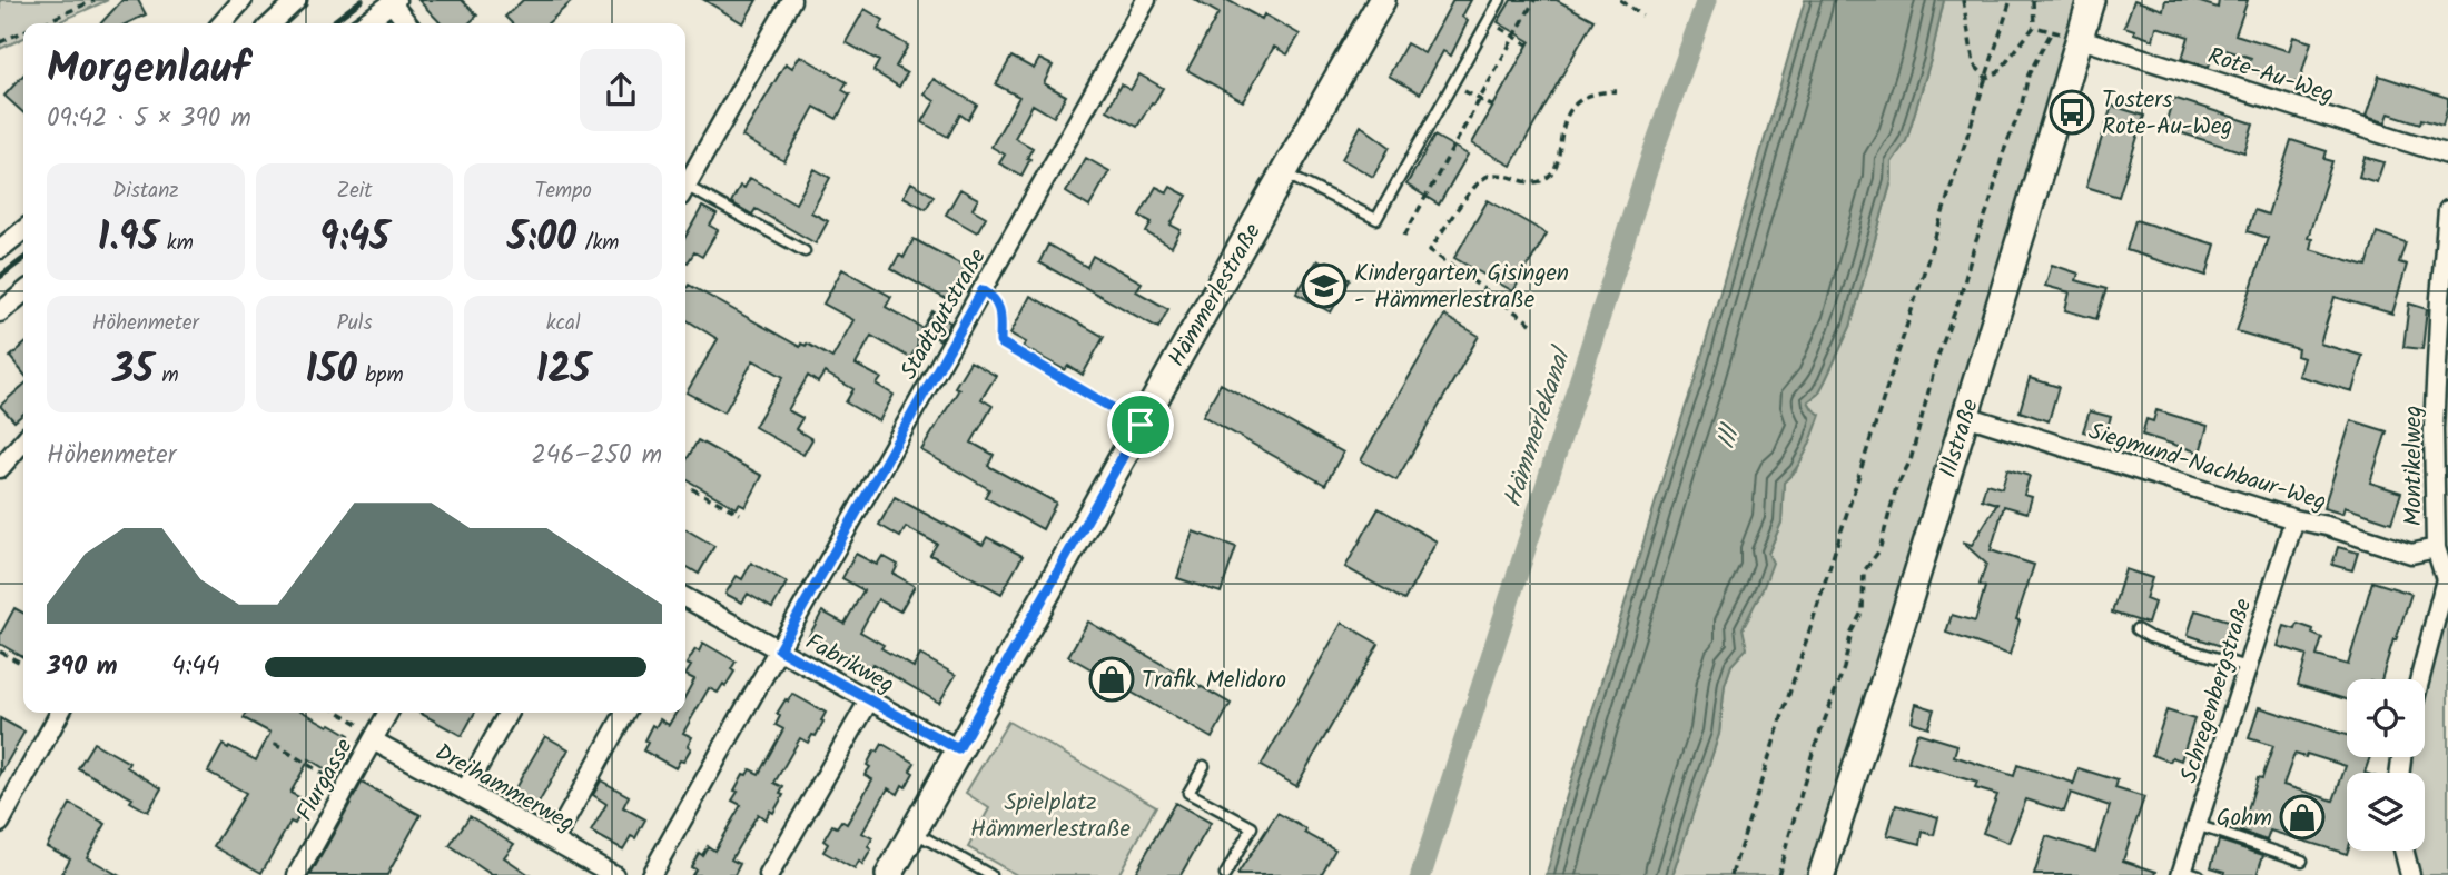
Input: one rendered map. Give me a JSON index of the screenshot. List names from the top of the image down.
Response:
{
  "streets": {
    "street": [
      "Rote-Au-Weg",
      "Hämmerlestraße",
      "Stadtgutstraße",
      "Illstraße",
      "Siegmund-Nachbaur-Weg",
      "Montikelweg",
      "Fabrikweg",
      "Schregenbergstraße",
      "Flurgasse",
      "Dreihammerweg"
    ]
  },
  "crossings": [
    ["Rote-Au-Weg", "Illstraße"],
    ["Hämmerlestraße", "Fabrikweg"],
    ["Stadtgutstraße", "Fabrikweg"],
    ["Illstraße", "Siegmund-Nachbaur-Weg"],
    ["Siegmund-Nachbaur-Weg", "Montikelweg"],
    ["Siegmund-Nachbaur-Weg", "Schregenbergstraße"],
    ["Flurgasse", "Dreihammerweg"]
  ],
  "water": ["Hämmerlekanal", "Ill"],
  "parks": ["Spielplatz Hämmerlestraße"],
  "places": {
    "bus stop": ["Tosters Rote-Au-Weg"],
    "school or university": ["Kindergarten Gisingen - Hämmerlestraße"],
    "shop": ["Trafik Melidoro", "Gohm"]
  },
  "page": {
    "heading": ["Morgenlauf", "09:42 · 5 × 390 m"],
    "stats": [
      ["Distanz", "1.95 km"],
      ["Zeit", "9:45"],
      ["Tempo", "5:00 /km"],
      ["Höhenmeter", "35 m"],
      ["Puls", "150 bpm"],
      ["kcal", "125"]
    ],
    "chart": ["Höhenmeter", "246–250 m"],
    "list": [
      {
        "name": "390 m",
        "note": "4:44"
      }
    ]
  }
}
